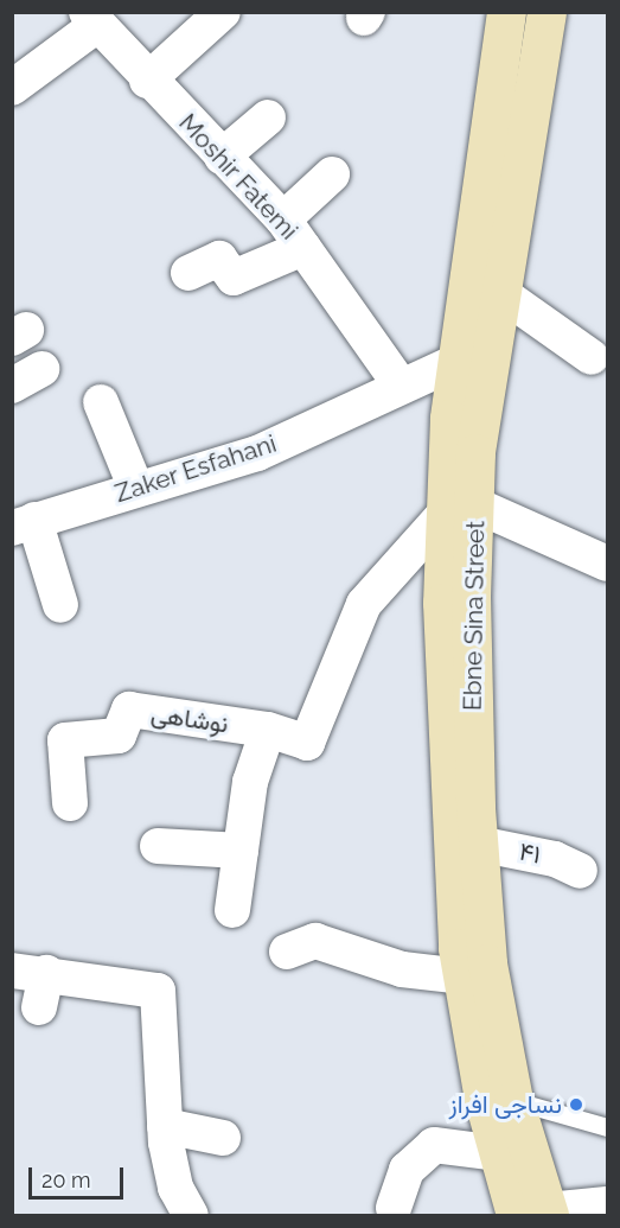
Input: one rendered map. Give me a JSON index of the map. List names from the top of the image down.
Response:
{
  "streets": {
    "main road": ["Ebne Sina Street"],
    "street": [
      "Moshir Fatemi",
      "Zaker Esfahani",
      "نوشاهی",
      "۴۱"
    ]
  },
  "crossings": [
    ["Moshir Fatemi", "Zaker Esfahani"],
    ["Zaker Esfahani", "Ebne Sina Street"],
    ["Ebne Sina Street", "۴۱"]
  ],
  "places": ["نساجی افراز"],
  "scale_bar": "20 m"
}
